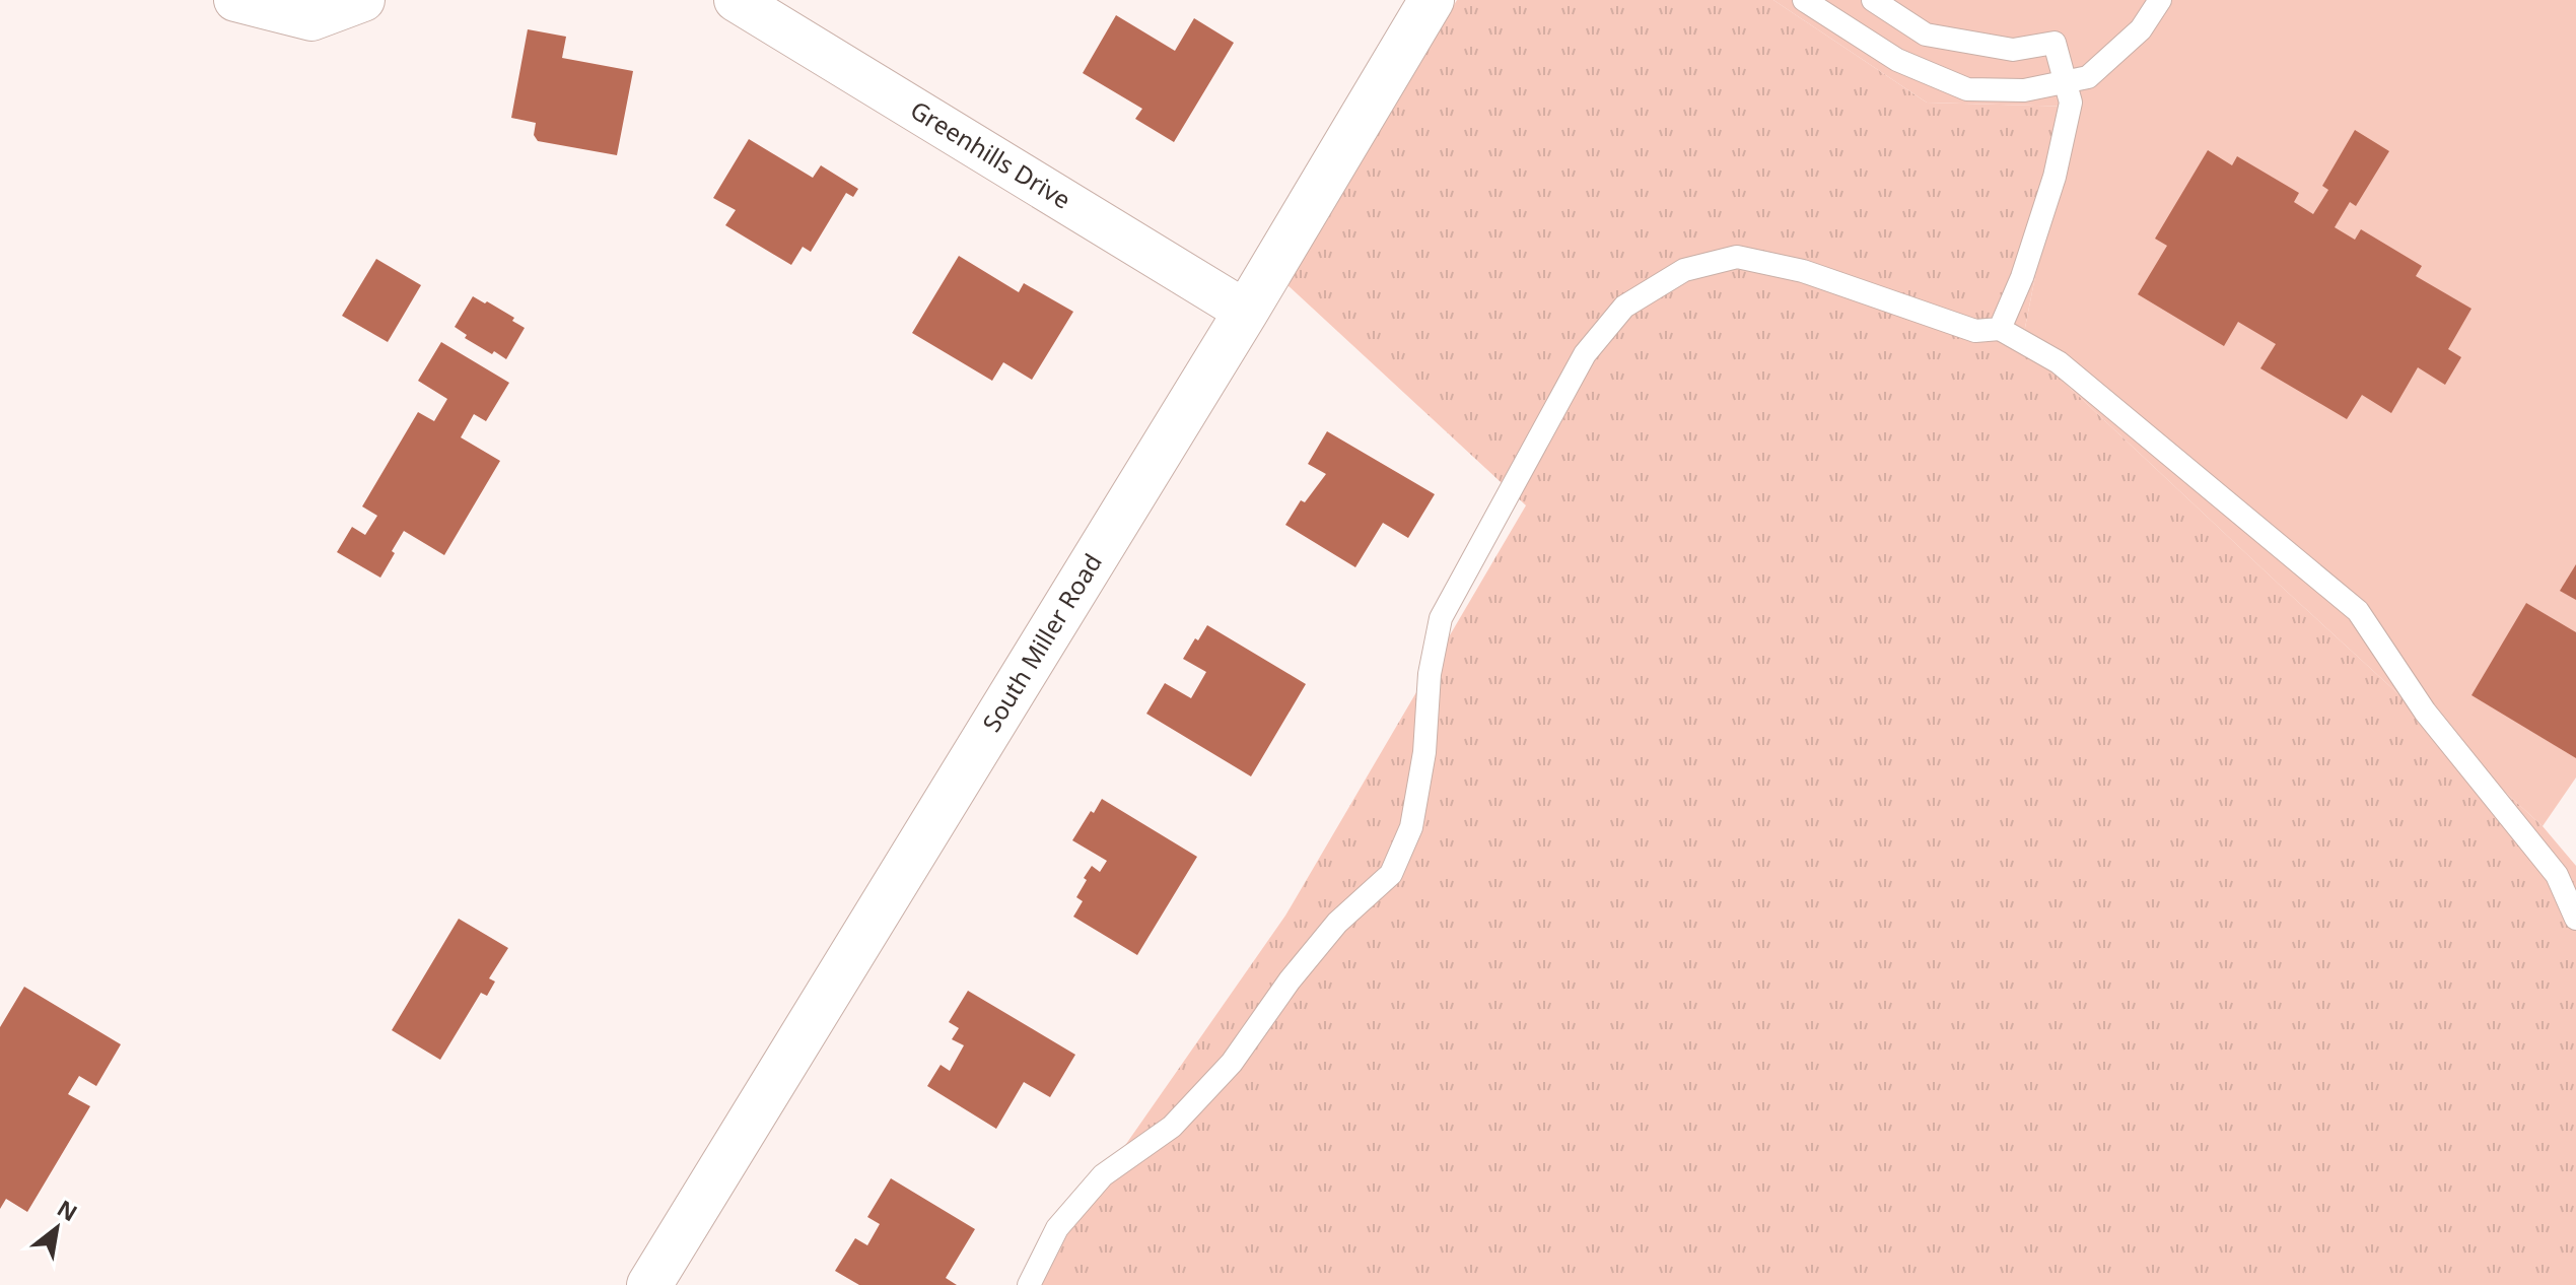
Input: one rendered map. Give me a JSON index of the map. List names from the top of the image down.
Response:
{
  "streets": {
    "street": ["Greenhills Drive", "South Miller Road"]
  },
  "crossings": [
    ["Greenhills Drive", "South Miller Road"]
  ],
  "north": "top right"
}
